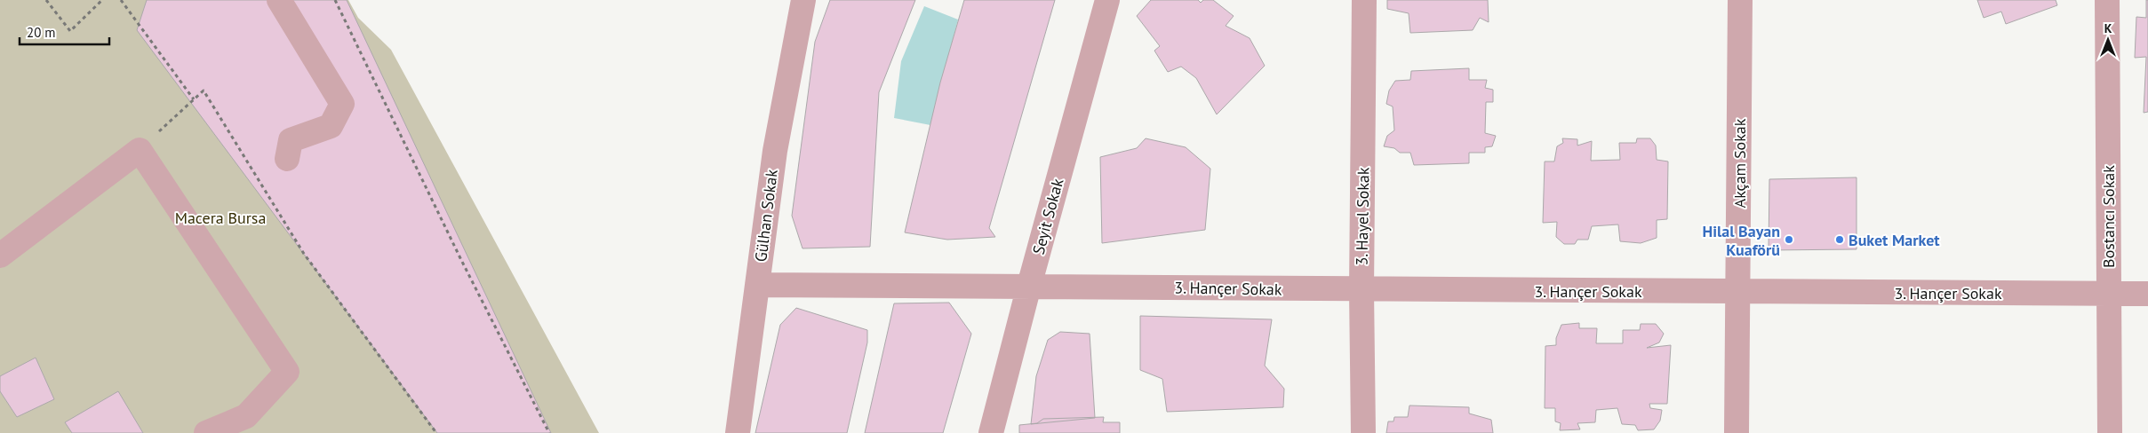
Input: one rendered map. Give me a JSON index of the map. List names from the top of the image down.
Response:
{
  "streets": {
    "street": [
      "Akçam Sokak",
      "Gülhan Sokak",
      "Seyit Sokak",
      "3. Hayel Sokak",
      "Bostancı Sokak",
      "3. Hançer Sokak"
    ]
  },
  "crossings": [
    ["Akçam Sokak", "3. Hançer Sokak"],
    ["Gülhan Sokak", "3. Hançer Sokak"],
    ["Seyit Sokak", "3. Hançer Sokak"],
    ["3. Hayel Sokak", "3. Hançer Sokak"],
    ["Bostancı Sokak", "3. Hançer Sokak"]
  ],
  "parks": ["Macera Bursa"],
  "places": ["Hilal Bayan Kuaförü", "Buket Market"],
  "scale_bar": "20 m",
  "north": "top"
}
